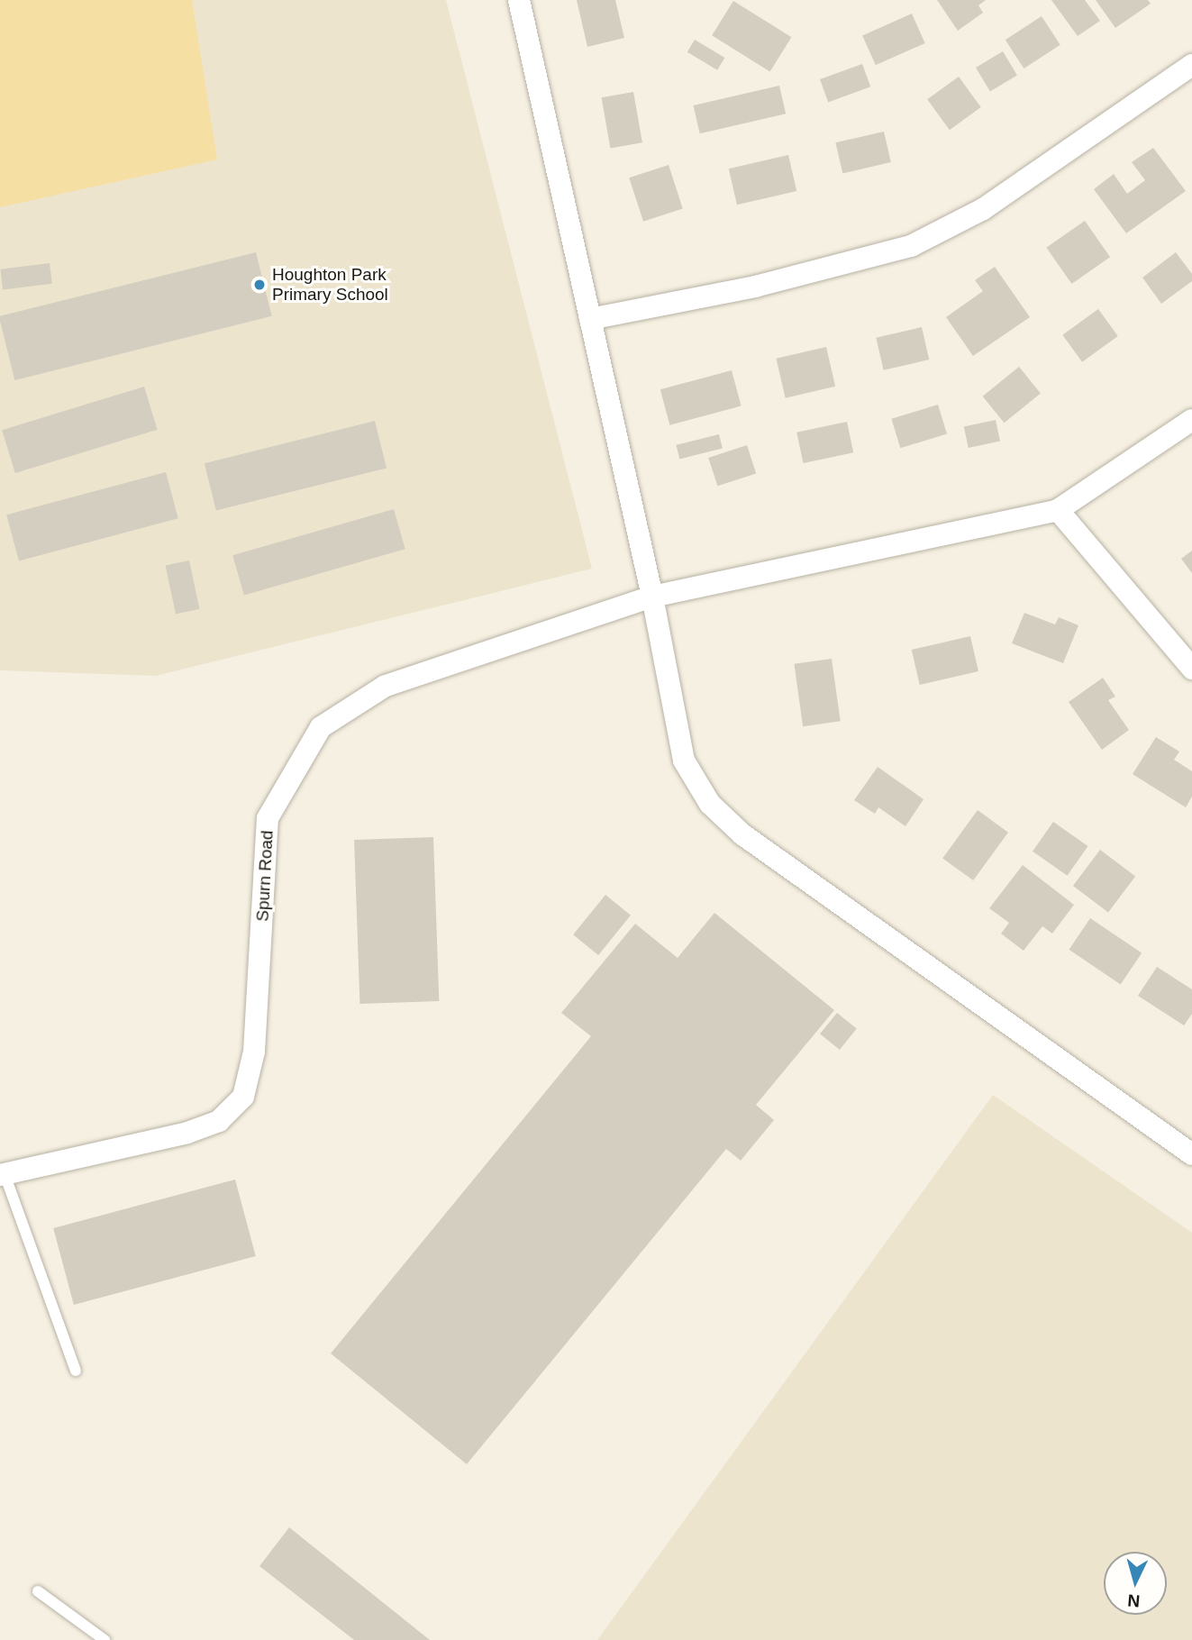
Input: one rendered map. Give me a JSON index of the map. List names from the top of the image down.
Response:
{
  "streets": {
    "street": ["Spurn Road"]
  },
  "places": ["Houghton Park Primary School"],
  "north": "bottom"
}
